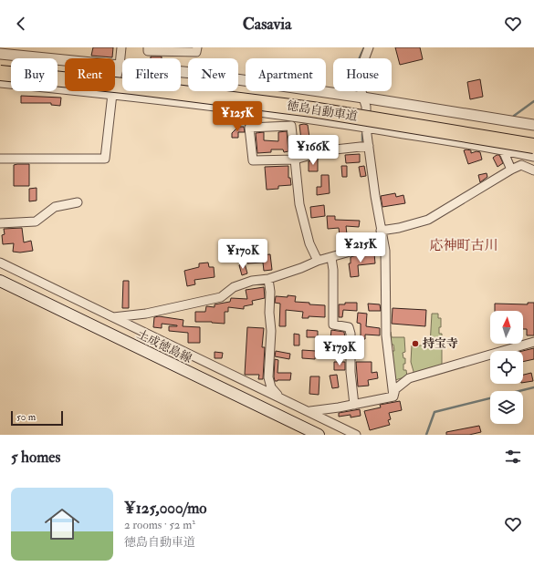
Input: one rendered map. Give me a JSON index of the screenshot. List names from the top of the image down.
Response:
{
  "streets": {
    "highway": ["徳島自動車道"],
    "main road": ["土成徳島線"]
  },
  "districts": ["応神町古川"],
  "places": ["持宝寺"],
  "scale_bar": "50 m",
  "north": "top",
  "page": {
    "header": "Casavia",
    "chip": [
      "Buy",
      "Rent",
      "Filters",
      "New",
      "Apartment",
      "House"
    ],
    "price": [
      "¥125K",
      "¥166K",
      "¥215K",
      "¥170K",
      "¥179K"
    ],
    "scale": "50 m",
    "heading": "5 homes",
    "list": [
      {
        "name": "¥125,000/mo",
        "note": "2 rooms · 52 m² · 徳島自動車道"
      }
    ]
  }
}
